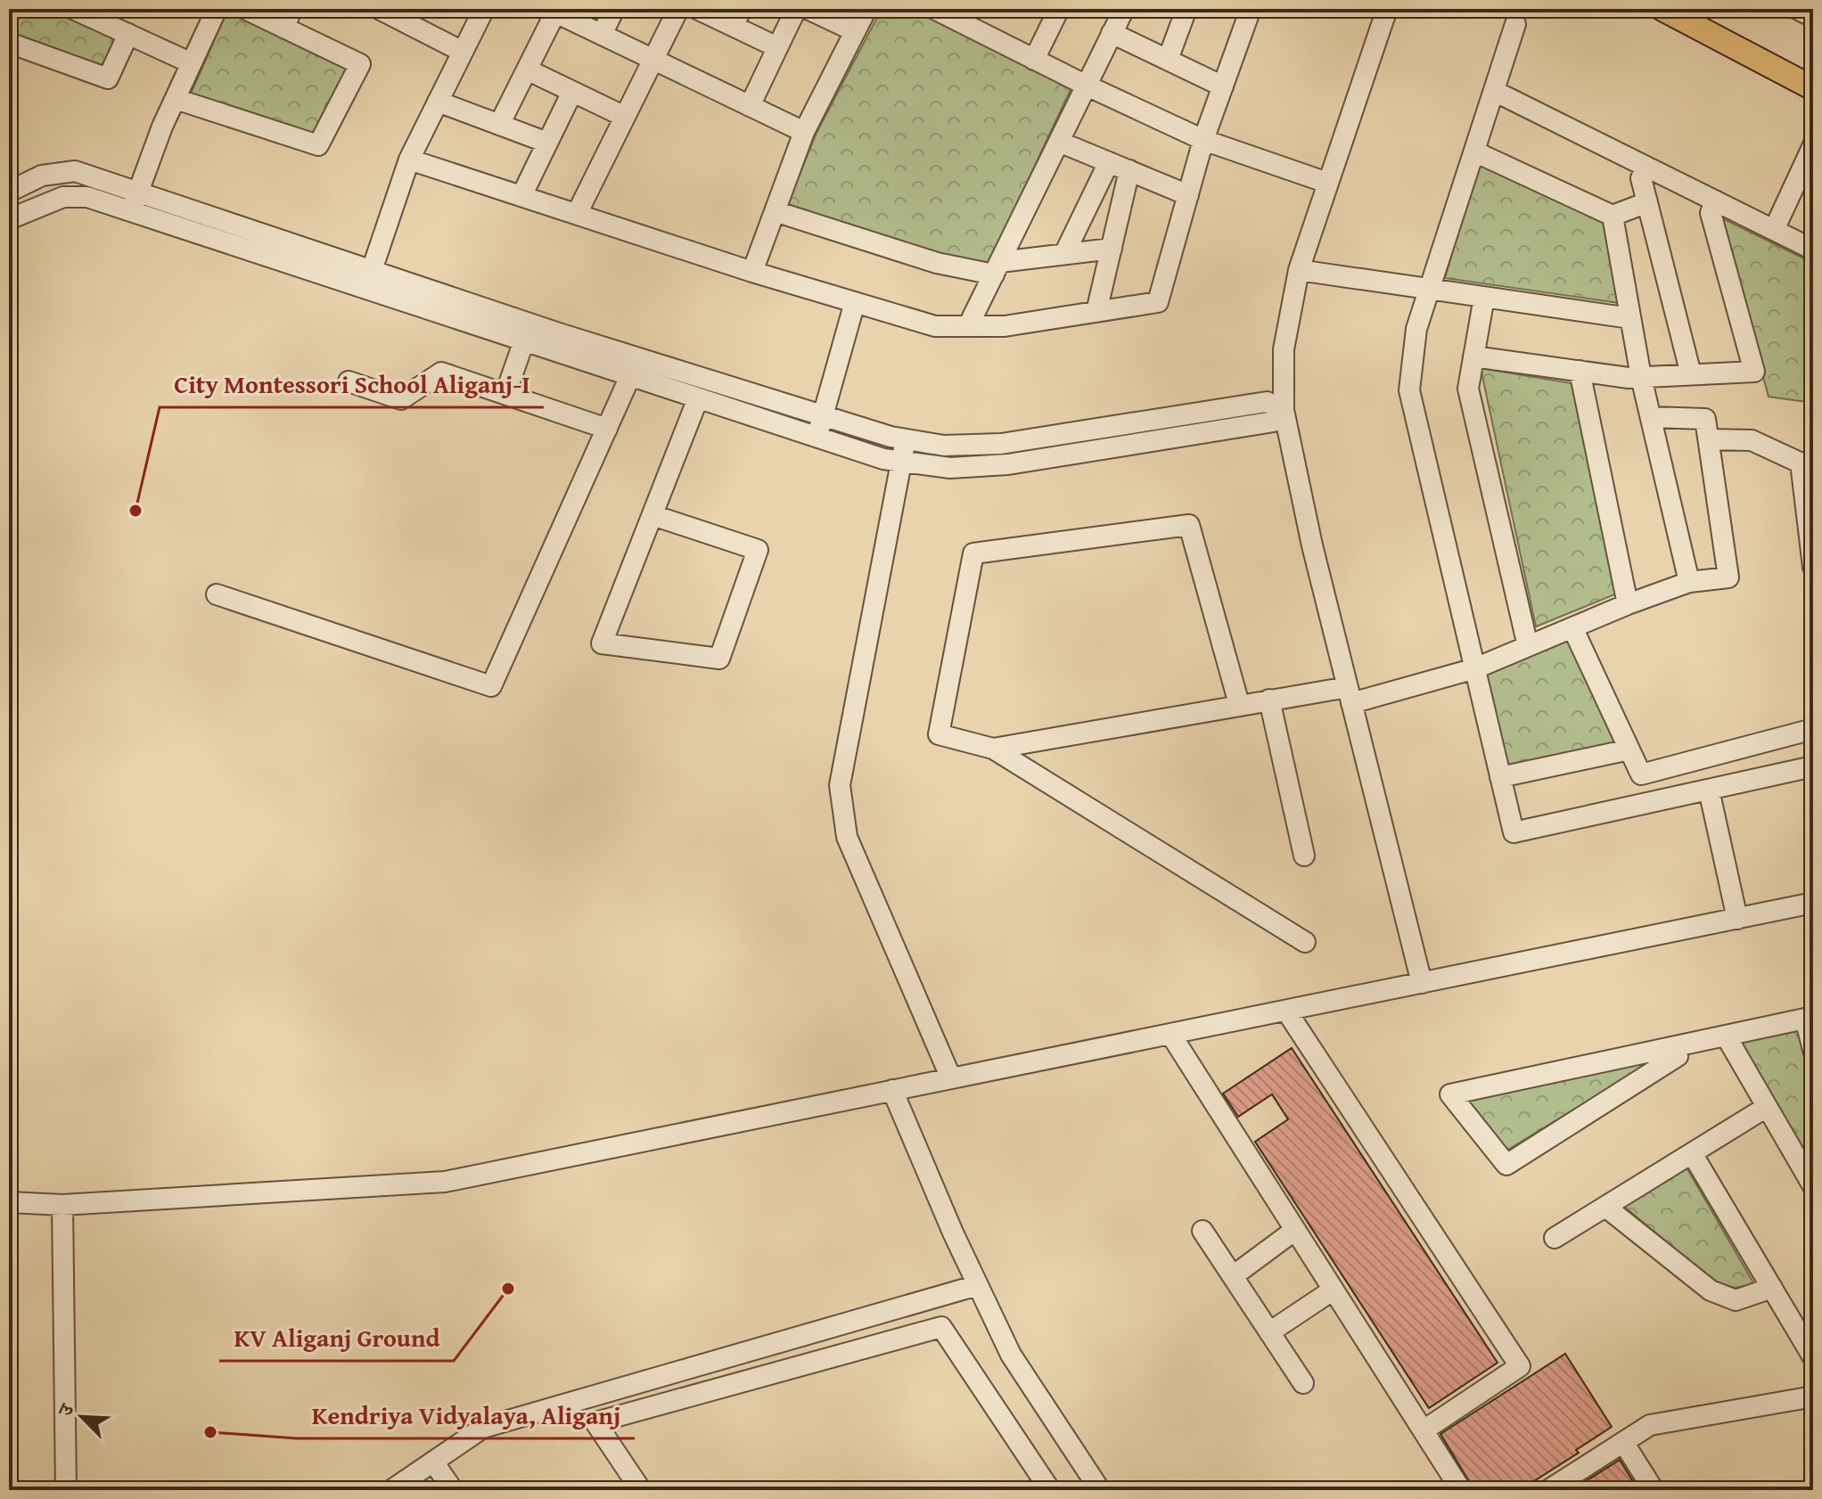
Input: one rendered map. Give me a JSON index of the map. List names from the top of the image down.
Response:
{
  "places": ["City Montessori School Aliganj-I", "KV Aliganj Ground", "Kendriya Vidyalaya, Aliganj"],
  "north": "top left"
}
